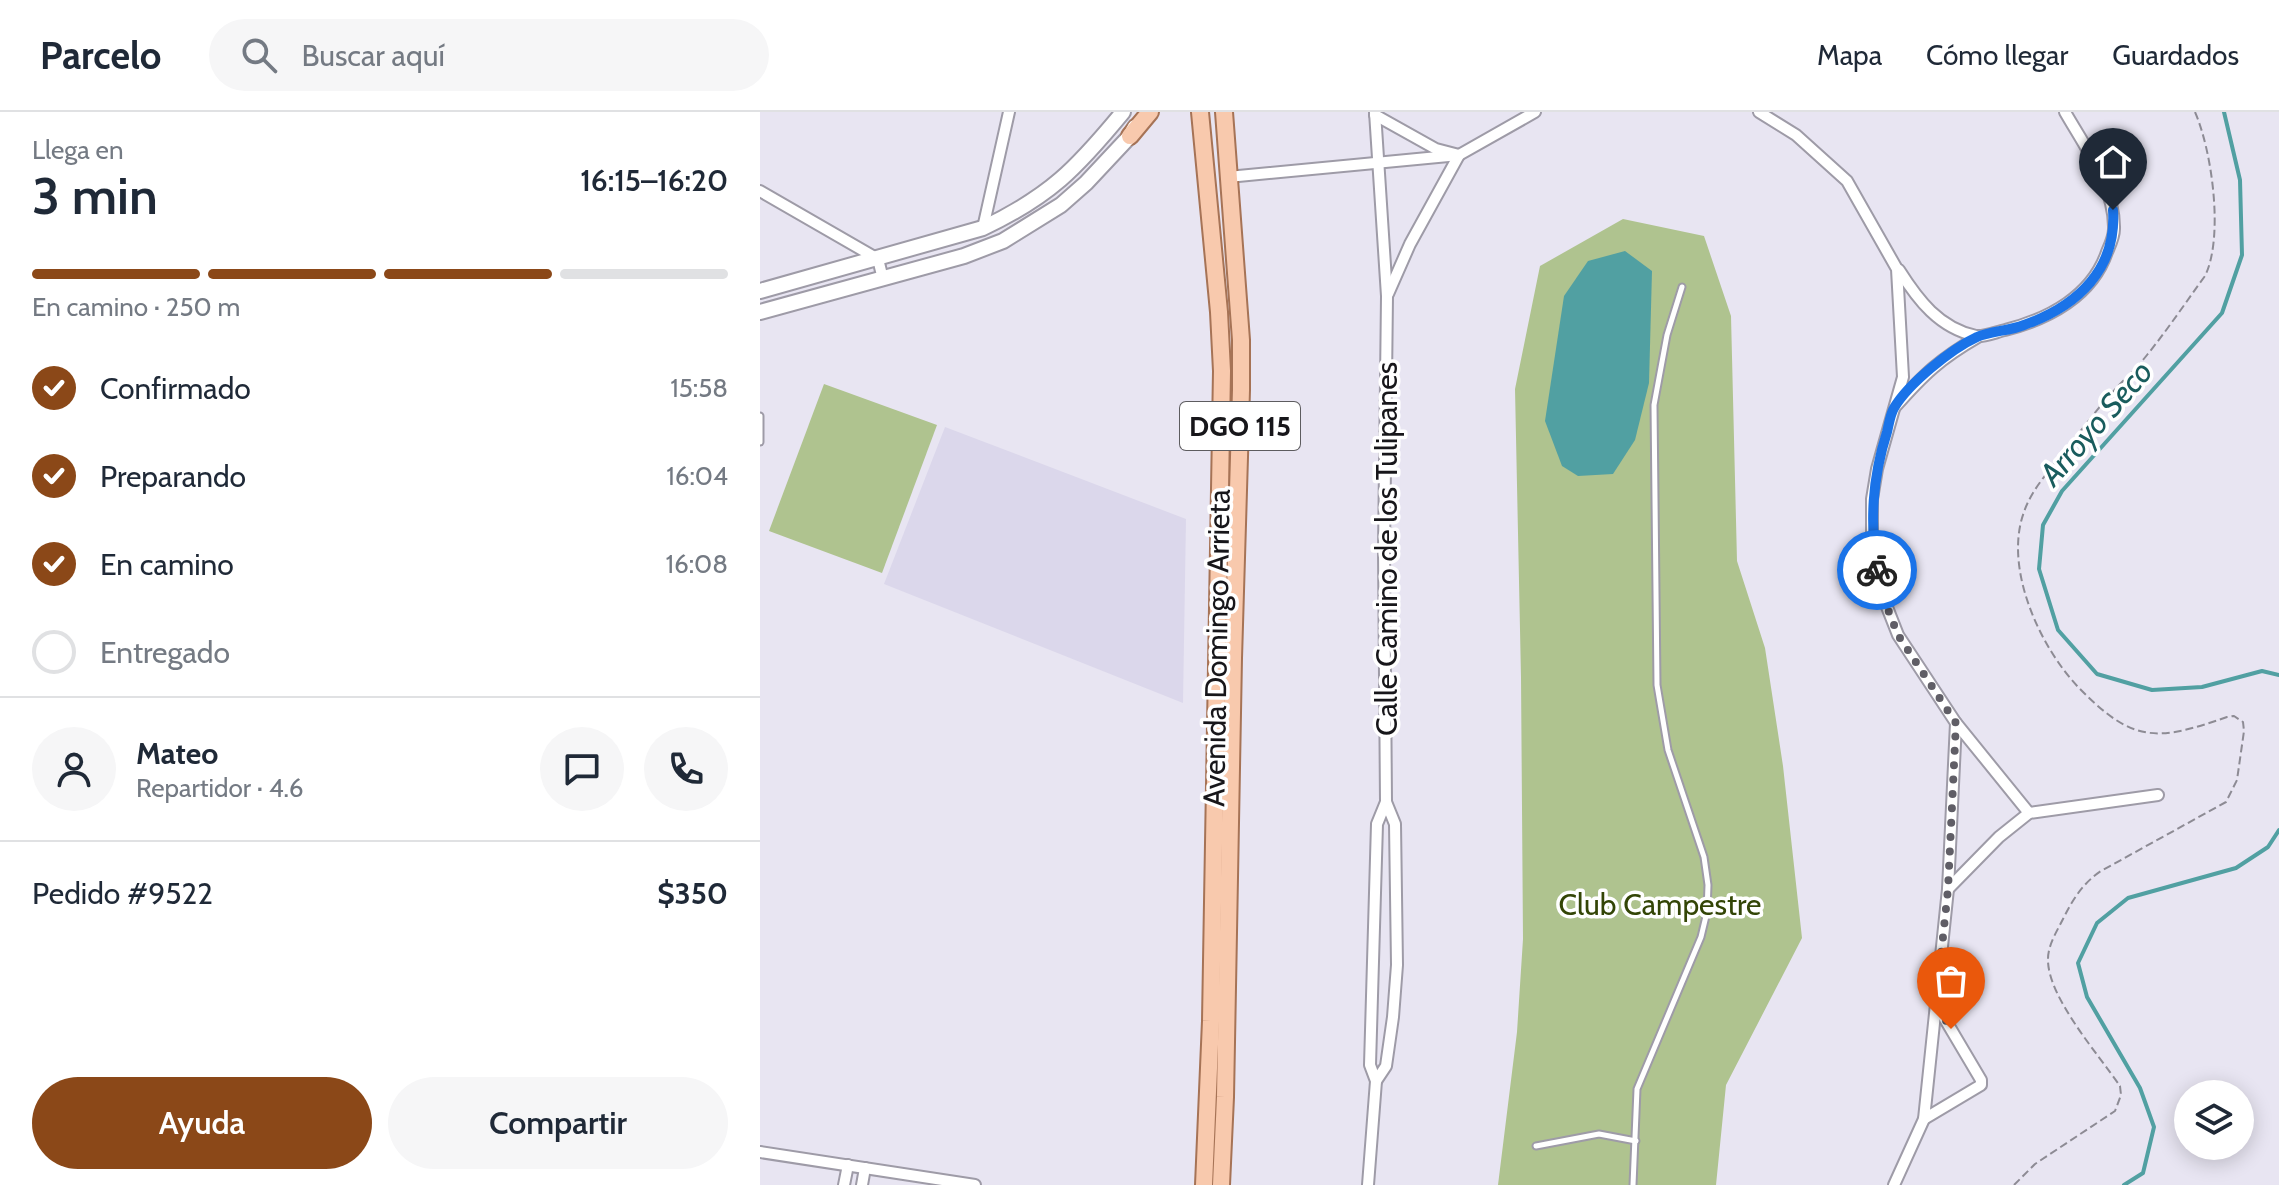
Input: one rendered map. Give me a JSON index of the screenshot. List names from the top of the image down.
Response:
{
  "streets": {
    "main road": ["DGO 115", "Avenida Domingo Arrieta"],
    "street": ["Calle Camino de los Tulipanes"]
  },
  "water": ["Arroyo Seco"],
  "parks": ["Club Campestre"],
  "page": {
    "header": "Parcelo",
    "search": "Buscar aquí",
    "nav": ["Mapa", "Cómo llegar", "Guardados"],
    "heading": ["3 min", "Llega en", "16:15–16:20"],
    "panel": [
      "Mateo",
      "Repartidor · 4.6",
      "Pedido #9522",
      "$350"
    ],
    "bar": "En camino · 250 m",
    "list": [
      ["Confirmado", "15:58"],
      ["Preparando", "16:04"],
      ["En camino", "16:08"],
      "Entregado"
    ],
    "buttons": ["Ayuda", "Compartir"]
  }
}
